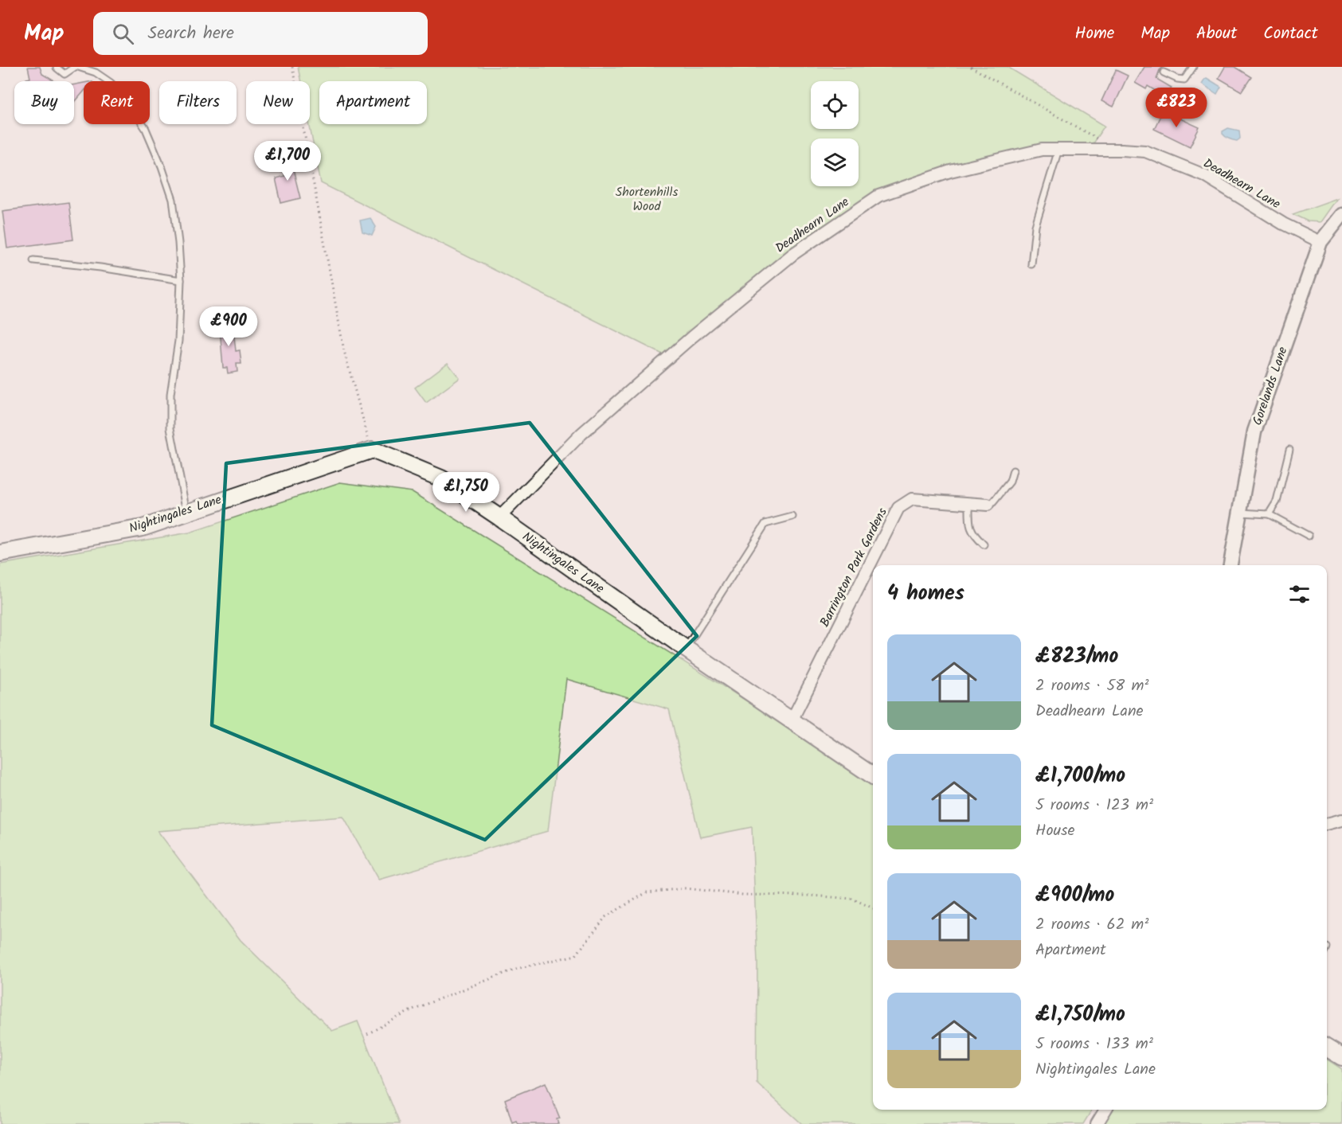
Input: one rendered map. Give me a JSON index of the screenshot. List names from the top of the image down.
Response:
{
  "streets": {
    "main road": ["Nightingales Lane"],
    "street": ["Deadhearn Lane", "Gorelands Lane", "Barrington Park Gardens"]
  },
  "crossings": [
    ["Deadhearn Lane", "Gorelands Lane"],
    ["Deadhearn Lane", "Nightingales Lane"],
    ["Nightingales Lane", "Barrington Park Gardens"]
  ],
  "parks": ["Shortenhills Wood"],
  "page": {
    "header": "Map",
    "search": "Search here",
    "nav": [
      "Home",
      "Map",
      "About",
      "Contact"
    ],
    "chip": [
      "Buy",
      "Rent",
      "Filters",
      "New",
      "Apartment"
    ],
    "price": [
      "£823",
      "£1,700",
      "£900",
      "£1,750"
    ],
    "heading": "4 homes",
    "list": [
      {
        "name": "£823/mo",
        "note": "2 rooms · 58 m² · Deadhearn Lane"
      },
      {
        "name": "£1,700/mo",
        "note": "5 rooms · 123 m² · House"
      },
      {
        "name": "£900/mo",
        "note": "2 rooms · 62 m² · Apartment"
      },
      {
        "name": "£1,750/mo",
        "note": "5 rooms · 133 m² · Nightingales Lane"
      }
    ]
  }
}
